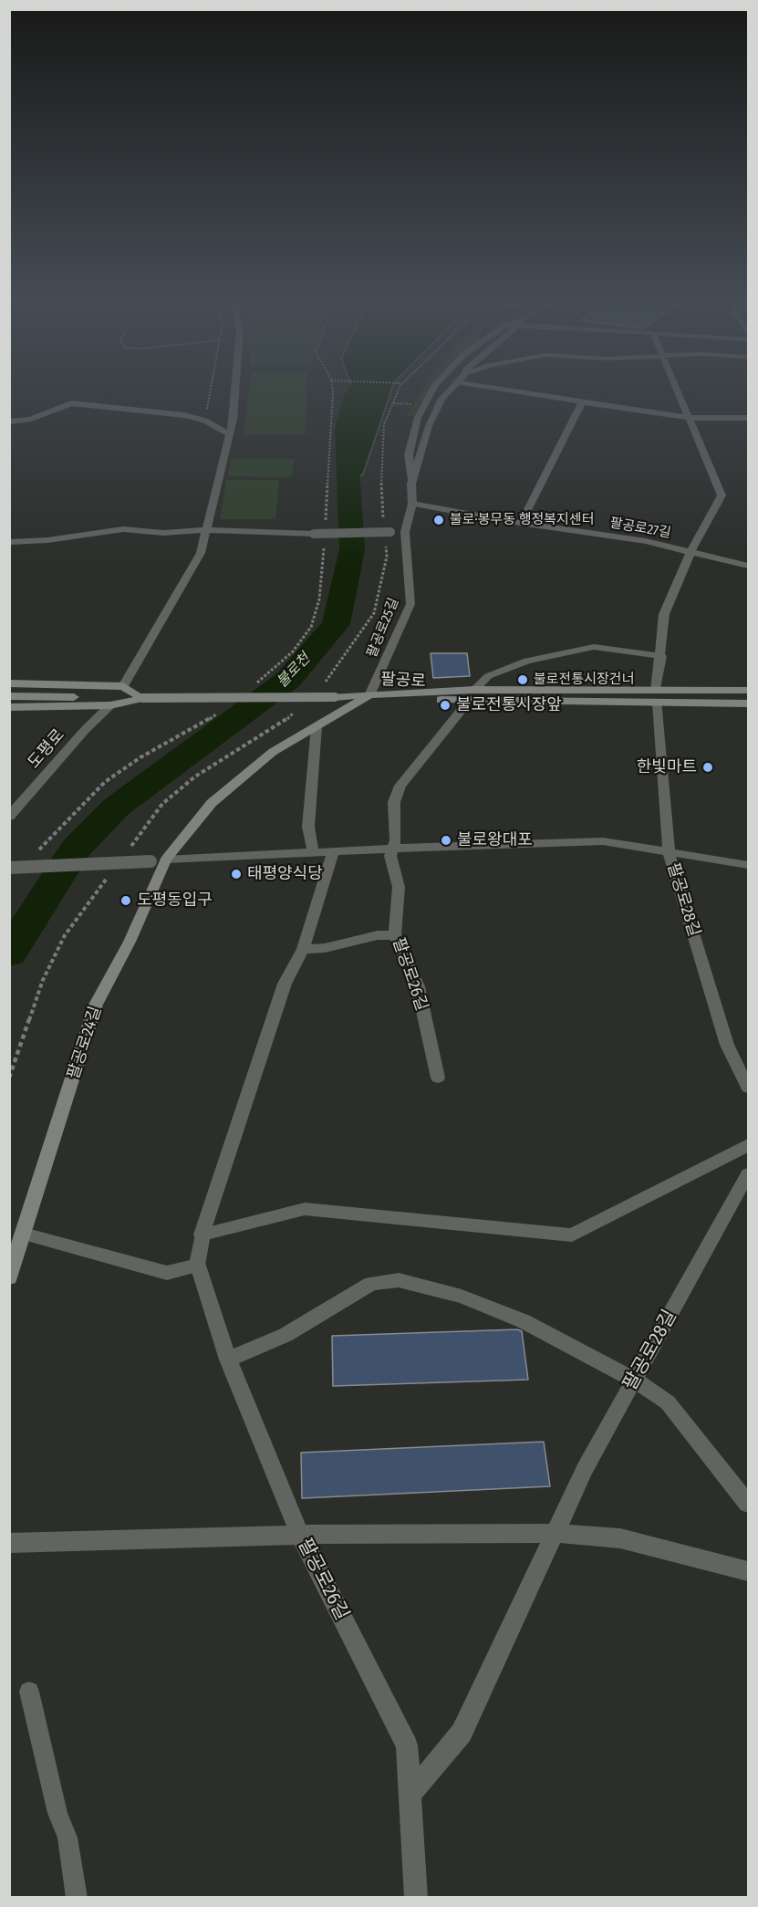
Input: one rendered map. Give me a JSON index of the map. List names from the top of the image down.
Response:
{
  "streets": {
    "main road": ["팔공로", "팔공로24길"],
    "street": [
      "팔공로27길",
      "팔공로25길",
      "도평로",
      "팔공로28길",
      "팔공로26길"
    ]
  },
  "crossings": [
    ["팔공로27길", "팔공로"],
    ["팔공로27길", "팔공로28길"],
    ["팔공로27길", "팔공로26길"],
    ["팔공로25길", "팔공로"],
    ["팔공로25길", "팔공로24길"],
    ["팔공로", "팔공로28길"],
    ["팔공로", "팔공로26길"],
    ["팔공로", "팔공로24길"],
    ["팔공로28길", "팔공로26길"]
  ],
  "water": ["불로천"],
  "places": [
    "불로·봉무동 행정복지센터",
    "불로전통시장건너",
    "불로전통시장앞",
    "한빛마트",
    "불로왕대포",
    "태평양식당",
    "도평동입구"
  ]
}
